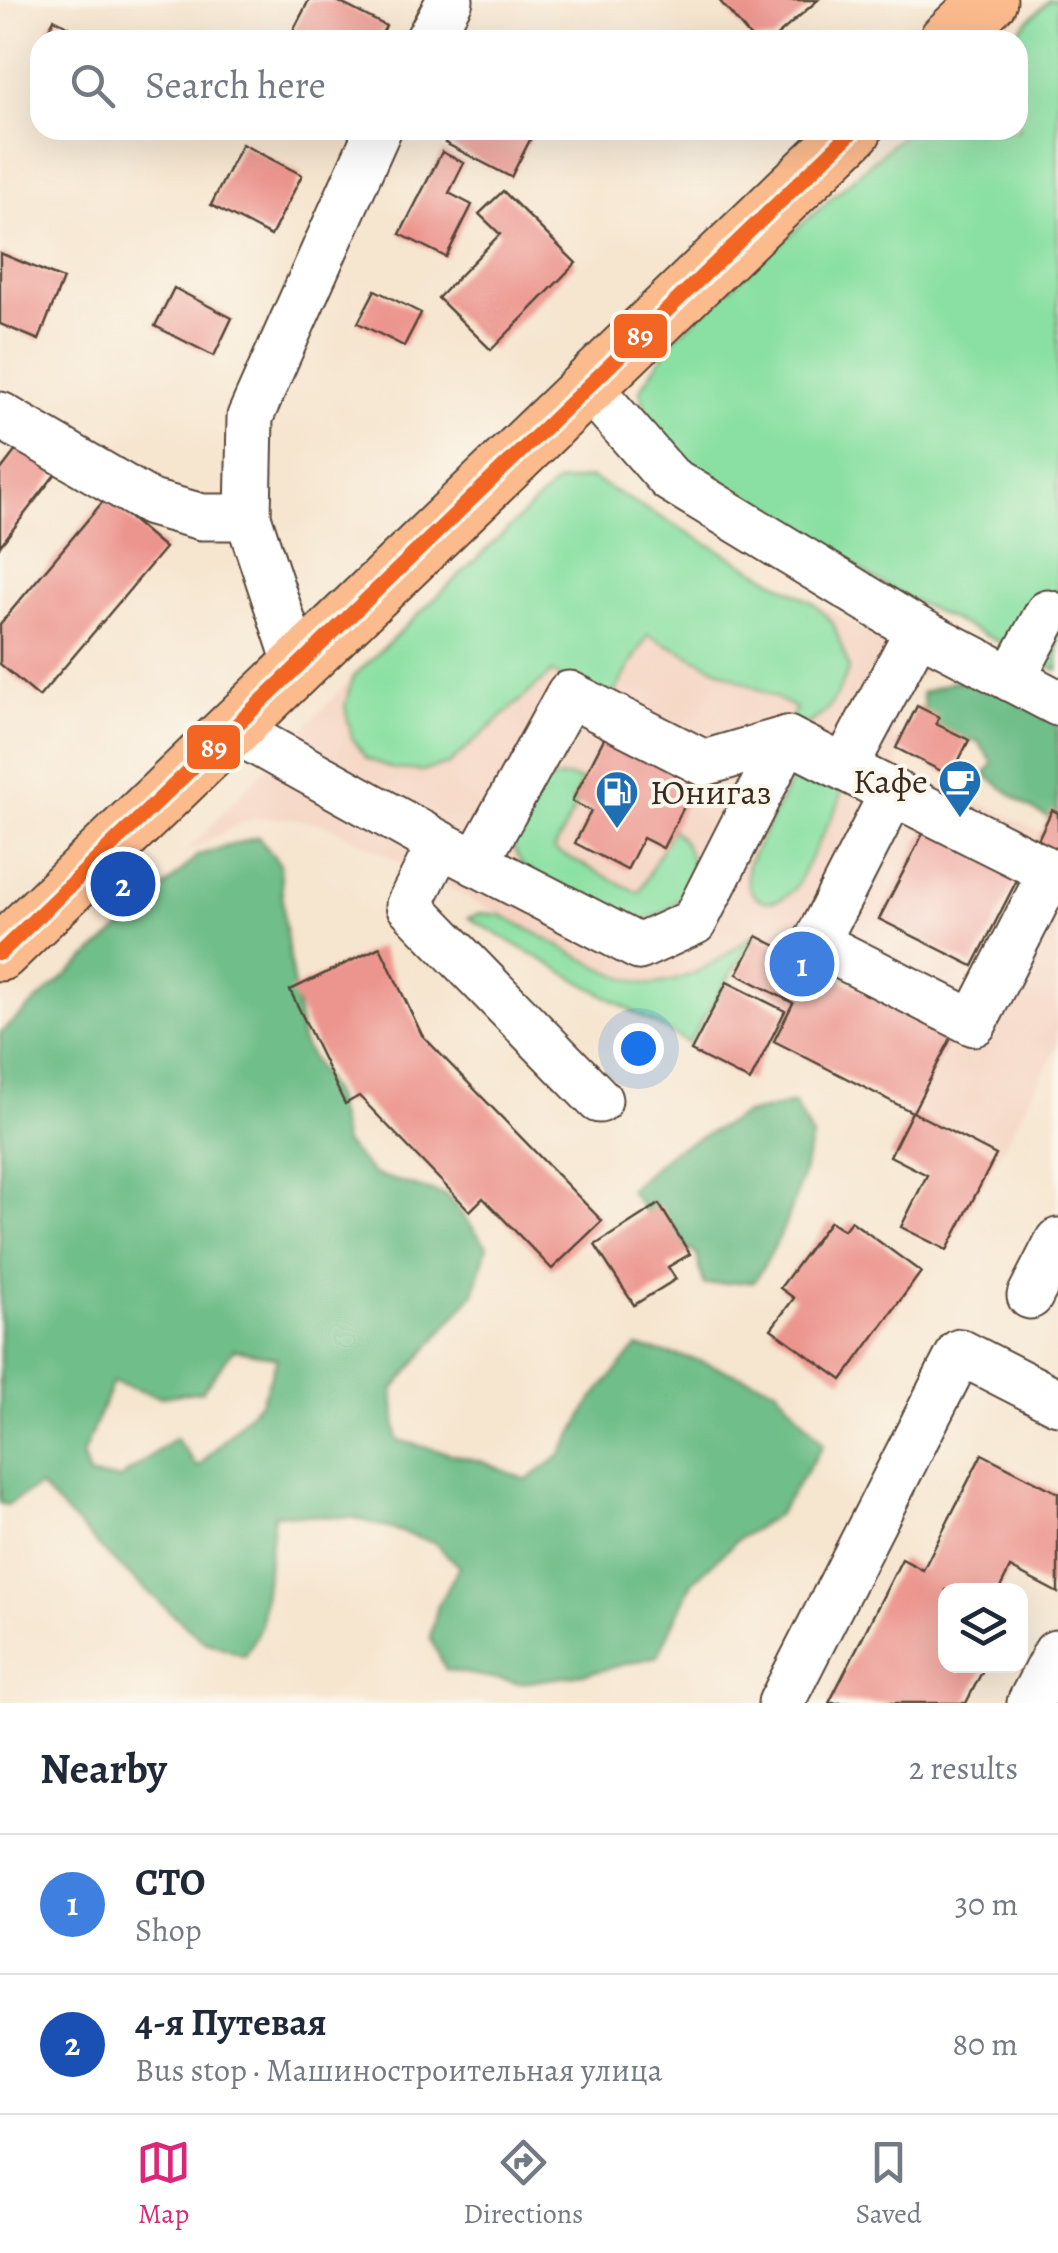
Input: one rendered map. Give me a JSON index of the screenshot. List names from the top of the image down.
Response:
{
  "places": {
    "cafe": ["Кафе"],
    "fuel station": ["Юнигаз"]
  },
  "lines": ["transit line 89"],
  "page": {
    "search": "Search here",
    "pins": ["2", "1"],
    "heading": ["Nearby", "2 results"],
    "list": [
      {
        "mark": "1",
        "name": "СТО",
        "note": "Shop",
        "value": "30 m"
      },
      {
        "mark": "2",
        "name": "4-я Путевая",
        "note": "Bus stop · Машиностроительная улица",
        "value": "80 m"
      }
    ],
    "nav": ["Map", "Directions", "Saved"]
  }
}
